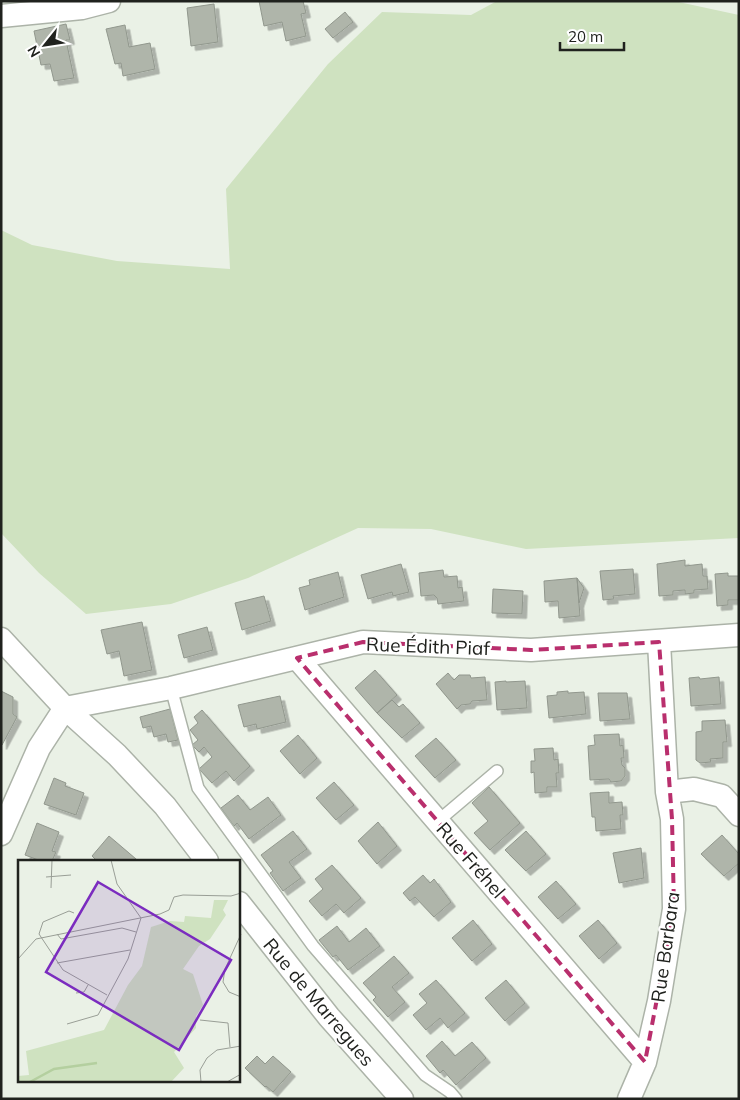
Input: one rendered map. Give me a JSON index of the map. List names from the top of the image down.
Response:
{
  "streets": {
    "street": [
      "Rue Édith Piaf",
      "Rue Fréhel",
      "Rue Barbara",
      "Rue de Marregues"
    ]
  },
  "crossings": [
    ["Rue Édith Piaf", "Rue Fréhel"],
    ["Rue Édith Piaf", "Rue Barbara"],
    ["Rue Fréhel", "Rue Barbara"]
  ],
  "scale_bar": "20 m",
  "north": "bottom left"
}
